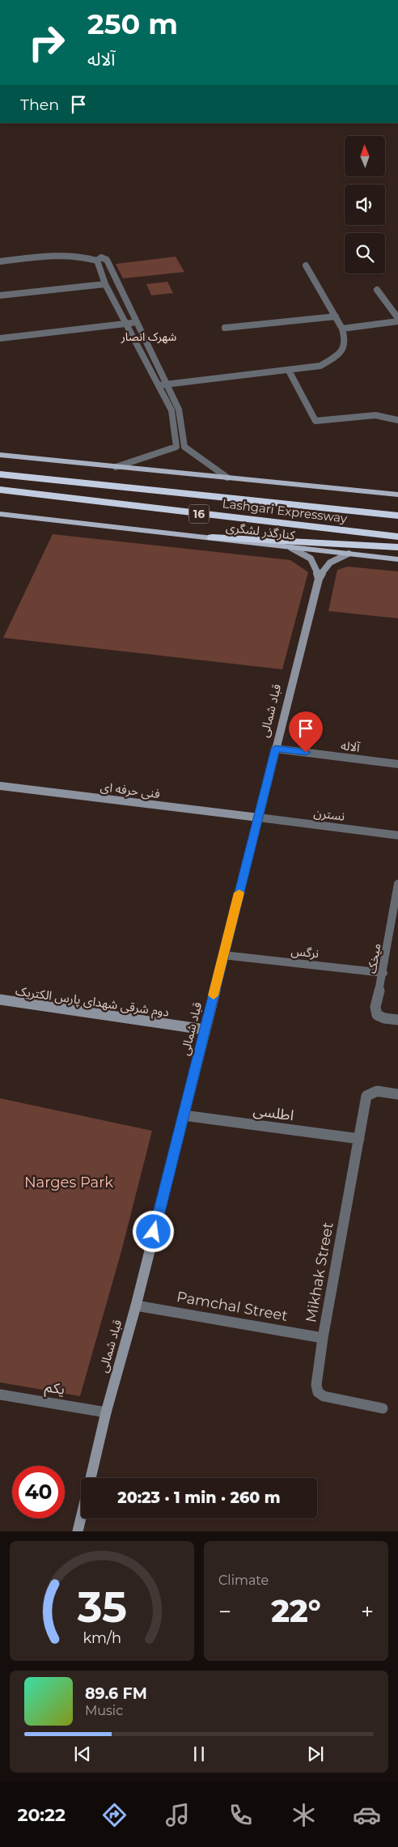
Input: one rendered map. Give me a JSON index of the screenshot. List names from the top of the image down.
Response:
{
  "streets": {
    "highway": ["Lashgari Expressway", "16"],
    "main road": ["کنارگذر لشگری"],
    "street": [
      "قباد شمالی",
      "آلاله",
      "فنی حرفه ای",
      "نسترن",
      "نرگس",
      "میخک",
      "دوم شرقی شهدای پارس الکتریک",
      "اطلسی",
      "Mikhak Street",
      "Pamchal Street",
      "یکم"
    ]
  },
  "crossings": [
    ["قباد شمالی", "آلاله"],
    ["قباد شمالی", "فنی حرفه ای"],
    ["قباد شمالی", "نسترن"],
    ["قباد شمالی", "نرگس"],
    ["قباد شمالی", "دوم شرقی شهدای پارس الکتریک"],
    ["قباد شمالی", "اطلسی"],
    ["قباد شمالی", "Pamchal Street"],
    ["قباد شمالی", "یکم"],
    ["فنی حرفه ای", "نسترن"],
    ["نرگس", "میخک"],
    ["اطلسی", "Mikhak Street"],
    ["Mikhak Street", "Pamchal Street"]
  ],
  "districts": ["شهرک انصار"],
  "parks": ["Narges Park"],
  "north": "top",
  "page": {
    "turn": ["250 m", "آلاله"],
    "then": "Then",
    "limit": "40",
    "trip": "20:23 · 1 min · 260 m",
    "tile": "Climate",
    "heat": ["−", "22°", "+"],
    "song": ["89.6 FM", "Music"],
    "tabs": "20:22",
    "gauge": ["35", "km/h"]
  }
}
